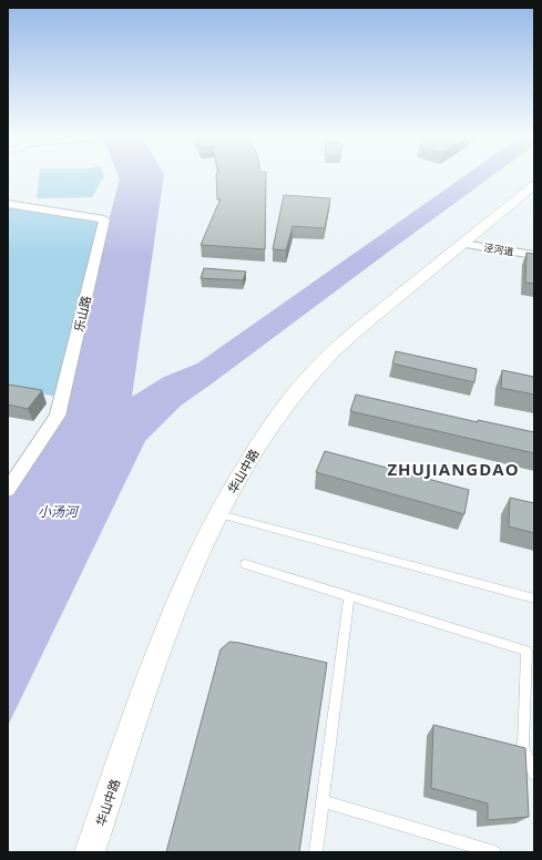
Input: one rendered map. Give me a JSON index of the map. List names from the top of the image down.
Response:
{
  "streets": {
    "street": ["泾河道", "乐山路", "华山中路"]
  },
  "crossings": [
    ["泾河道", "华山中路"]
  ],
  "districts": ["ZHUJIANGDAO"],
  "water": ["小汤河"]
}
